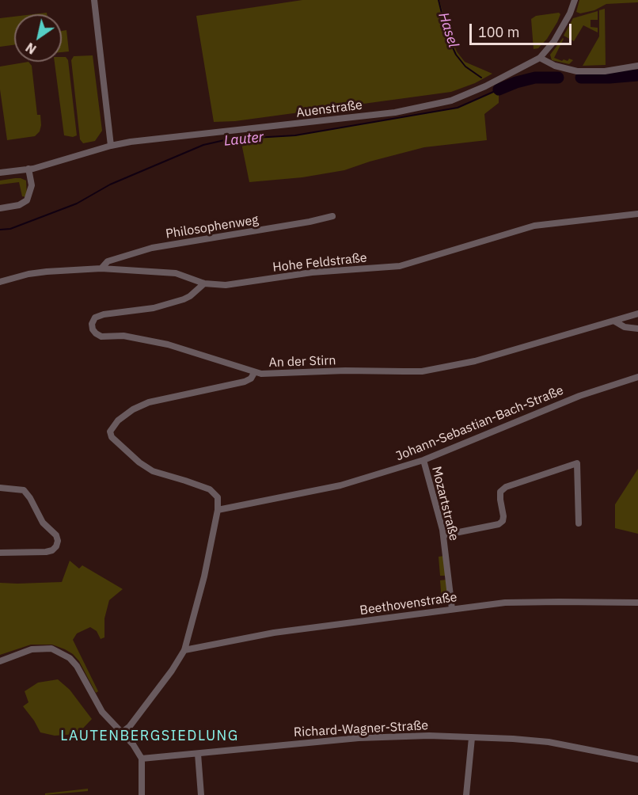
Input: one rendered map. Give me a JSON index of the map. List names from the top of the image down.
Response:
{
  "streets": {
    "street": [
      "Auenstraße",
      "Philosophenweg",
      "Hohe Feldstraße",
      "An der Stirn",
      "Johann-Sebastian-Bach-Straße",
      "Mozartstraße",
      "Beethovenstraße",
      "Richard-Wagner-Straße"
    ]
  },
  "crossings": [
    ["Philosophenweg", "Hohe Feldstraße"],
    ["Hohe Feldstraße", "An der Stirn"],
    ["Johann-Sebastian-Bach-Straße", "Mozartstraße"],
    ["Mozartstraße", "Beethovenstraße"]
  ],
  "districts": ["LAUTENBERGSIEDLUNG"],
  "water": ["Hasel", "Lauter"],
  "scale_bar": "100 m",
  "north": "bottom left"
}
